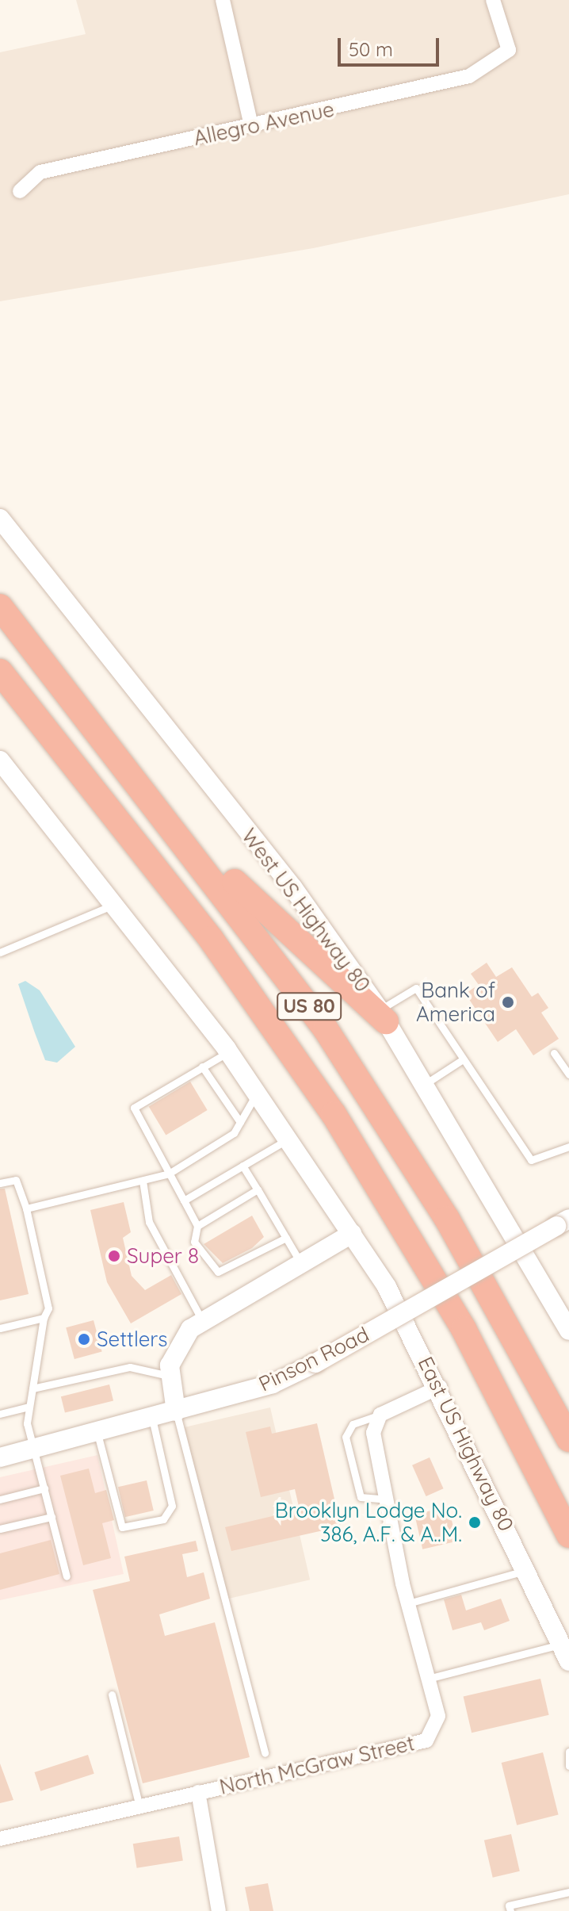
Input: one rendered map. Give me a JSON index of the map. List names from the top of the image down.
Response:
{
  "streets": {
    "highway": ["US 80"],
    "main road": ["West US Highway 80", "Pinson Road", "East US Highway 80"],
    "street": ["Allegro Avenue", "North McGraw Street"]
  },
  "places": [
    "Bank of America",
    "Super 8",
    "Settlers",
    "Brooklyn Lodge No. 386, A.F. & A..M."
  ],
  "scale_bar": "50 m"
}
